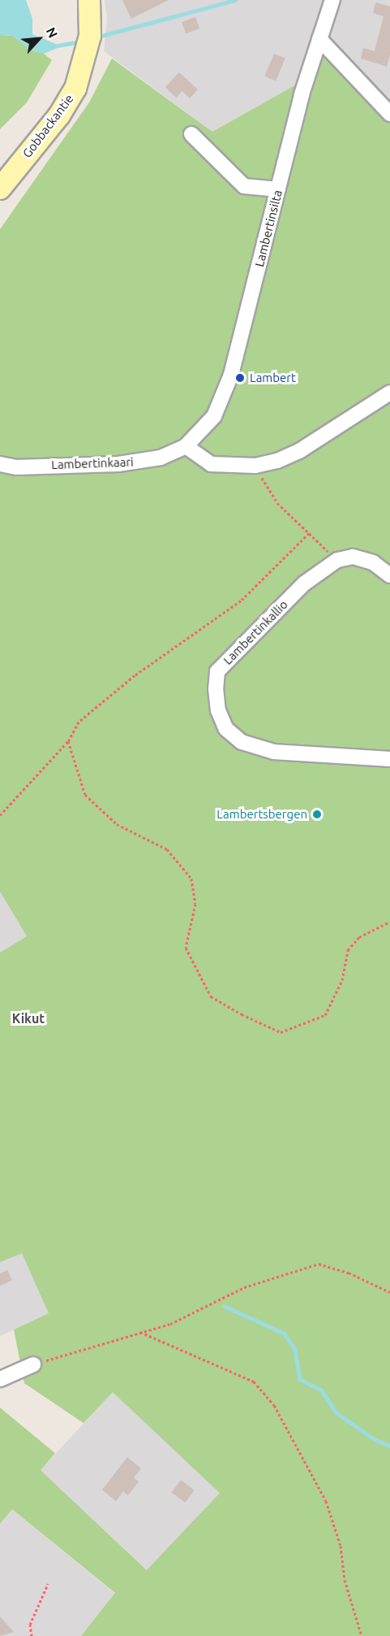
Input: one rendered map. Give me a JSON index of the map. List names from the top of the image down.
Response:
{
  "streets": {
    "street": [
      "Gobbackantie",
      "Lambertinsilta",
      "Lambertinkaari",
      "Lambertinkallio"
    ]
  },
  "crossings": [
    ["Lambertinsilta", "Lambertinkaari"]
  ],
  "districts": ["Kikut"],
  "places": ["Lambert", "Lambertsbergen"],
  "north": "top right"
}
